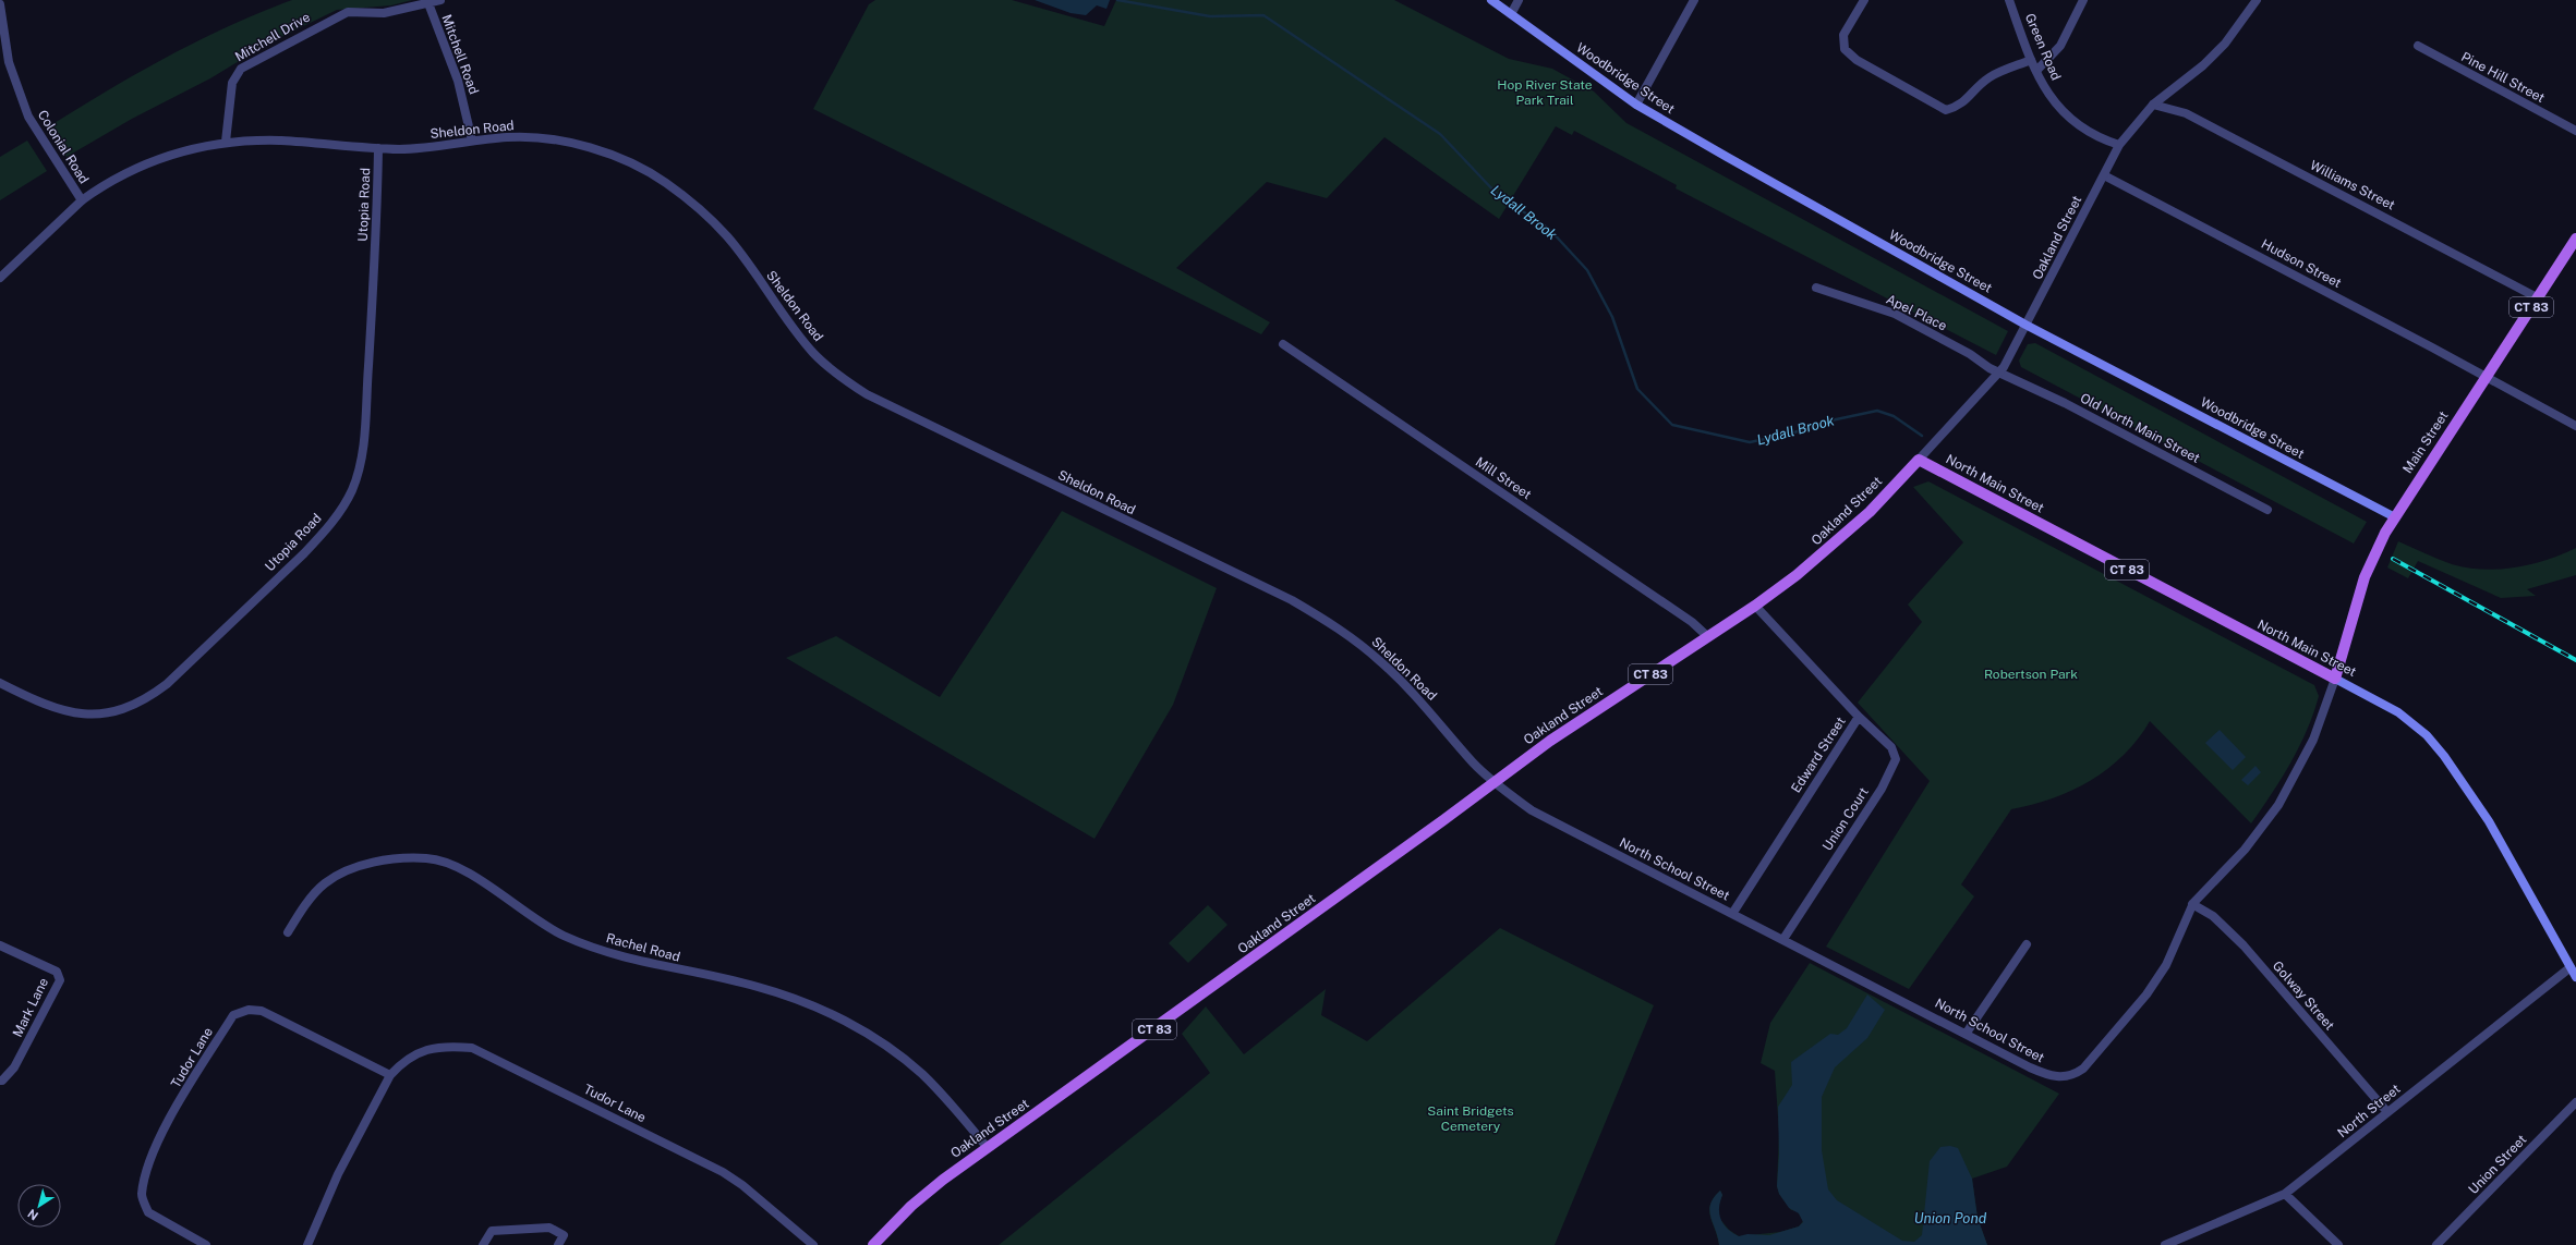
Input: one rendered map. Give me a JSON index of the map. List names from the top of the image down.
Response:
{
  "streets": {
    "main road": [
      "Woodbridge Street",
      "Oakland Street",
      "CT 83",
      "Main Street",
      "North Main Street"
    ],
    "street": [
      "Mitchell Drive",
      "Green Road",
      "Mitchell Road",
      "Pine Hill Street",
      "Sheldon Road",
      "Colonial Road",
      "Williams Street",
      "Utopia Road",
      "Hudson Street",
      "Apel Place",
      "Old North Main Street",
      "Mill Street",
      "Edward Street",
      "Union Court",
      "North School Street",
      "Rachel Road",
      "Golway Street",
      "Mark Lane",
      "Tudor Lane",
      "North Street",
      "Union Street"
    ]
  },
  "crossings": [
    ["Mitchell Drive", "Mitchell Road"],
    ["Mitchell Drive", "Sheldon Road"],
    ["Green Road", "Oakland Street"],
    ["Mitchell Road", "Sheldon Road"],
    ["Woodbridge Street", "Oakland Street"],
    ["Woodbridge Street", "Main Street"],
    ["Sheldon Road", "Colonial Road"],
    ["Sheldon Road", "Utopia Road"],
    ["Sheldon Road", "Oakland Street"],
    ["Sheldon Road", "North School Street"],
    ["Williams Street", "Oakland Street"],
    ["Williams Street", "Main Street"],
    ["Oakland Street", "Hudson Street"],
    ["Oakland Street", "Apel Place"],
    ["Oakland Street", "Old North Main Street"],
    ["Oakland Street", "Mill Street"],
    ["Oakland Street", "North Main Street"],
    ["Oakland Street", "Edward Street"],
    ["Oakland Street", "North School Street"],
    ["Oakland Street", "Rachel Road"],
    ["Hudson Street", "Main Street"],
    ["Apel Place", "Old North Main Street"],
    ["Main Street", "North Main Street"],
    ["Main Street", "North School Street"],
    ["North Main Street", "North School Street"],
    ["North Main Street", "North Street"],
    ["Edward Street", "Union Court"],
    ["Edward Street", "North School Street"],
    ["Union Court", "North School Street"],
    ["North School Street", "Golway Street"],
    ["Golway Street", "North Street"]
  ],
  "water": ["Lydall Brook", "Union Pond"],
  "parks": ["Hop River State Park Trail", "Robertson Park", "Saint Bridgets Cemetery"],
  "north": "bottom left"
}
